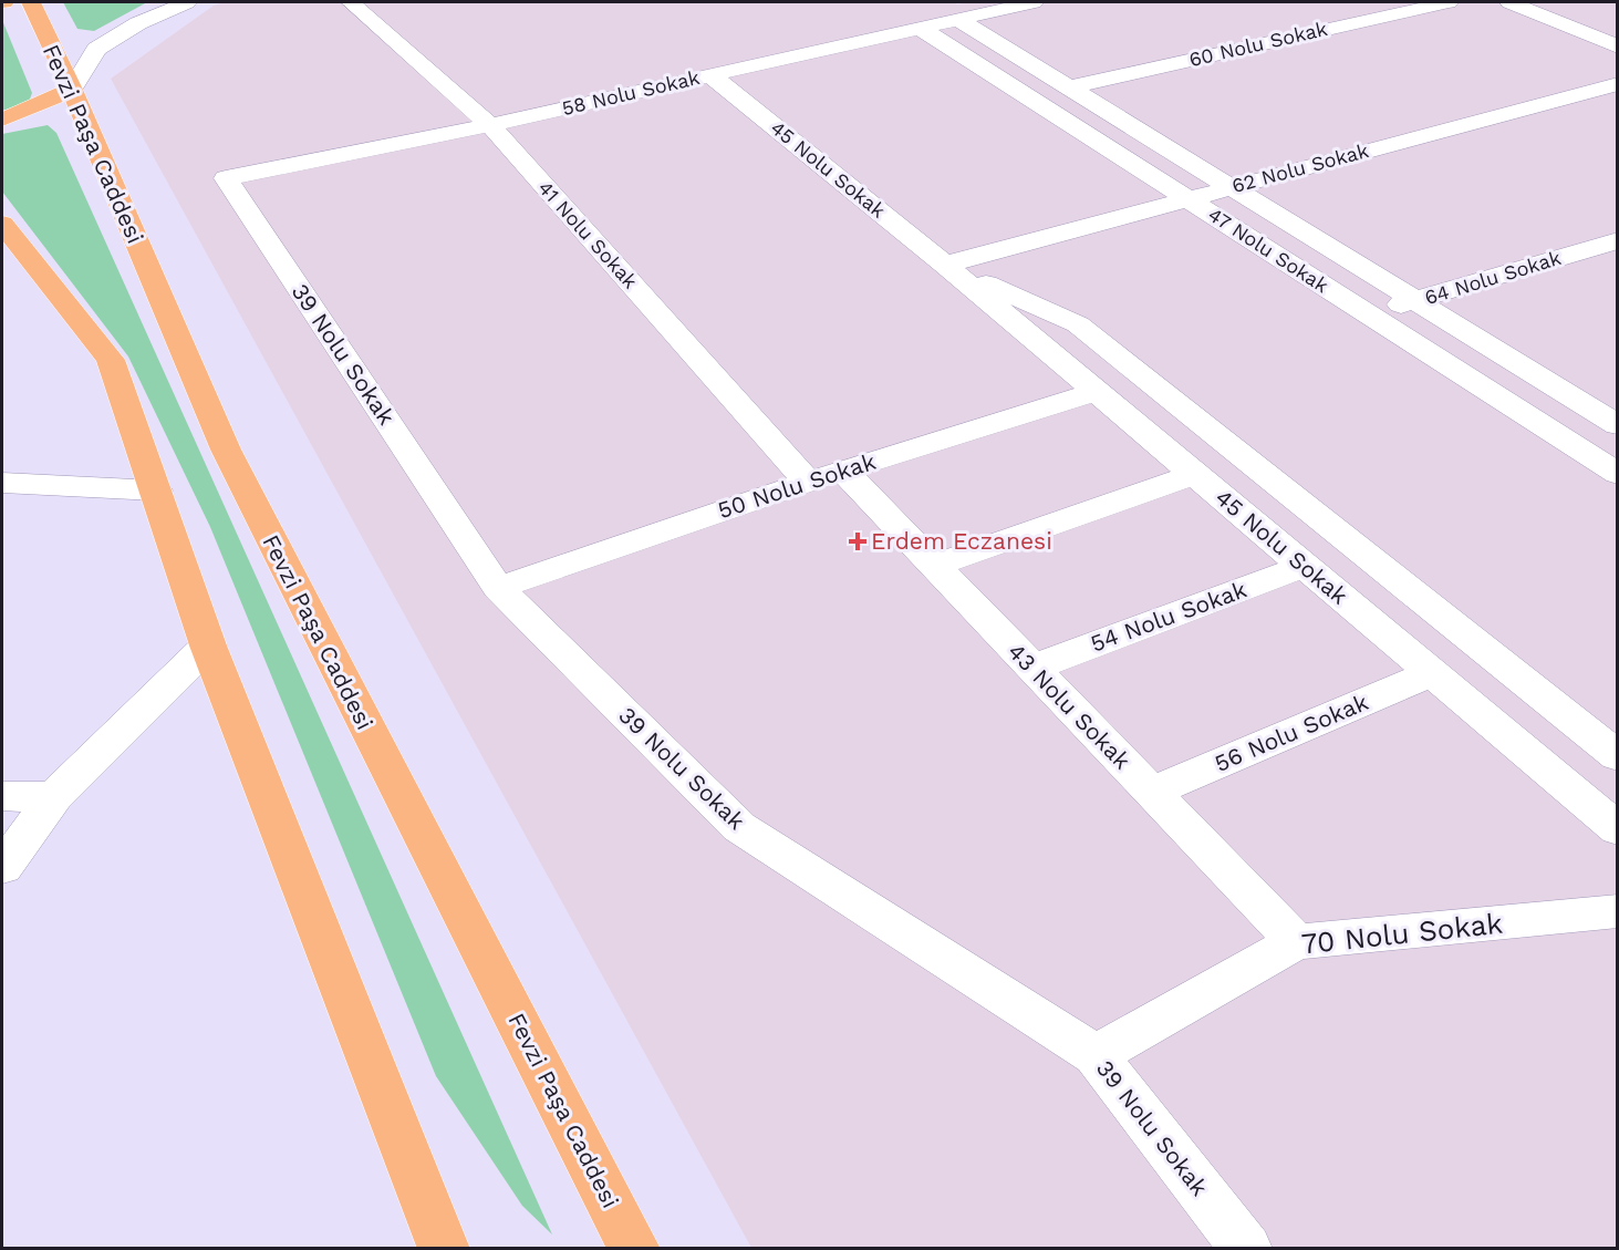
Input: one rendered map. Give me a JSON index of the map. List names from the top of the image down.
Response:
{
  "streets": {
    "main road": ["Fevzi Paşa Caddesi"],
    "street": [
      "60 Nolu Sokak",
      "58 Nolu Sokak",
      "62 Nolu Sokak",
      "45 Nolu Sokak",
      "41 Nolu Sokak",
      "47 Nolu Sokak",
      "64 Nolu Sokak",
      "39 Nolu Sokak",
      "50 Nolu Sokak",
      "54 Nolu Sokak",
      "43 Nolu Sokak",
      "56 Nolu Sokak",
      "70 Nolu Sokak"
    ]
  },
  "crossings": [
    ["60 Nolu Sokak", "47 Nolu Sokak"],
    ["58 Nolu Sokak", "45 Nolu Sokak"],
    ["58 Nolu Sokak", "41 Nolu Sokak"],
    ["58 Nolu Sokak", "47 Nolu Sokak"],
    ["58 Nolu Sokak", "39 Nolu Sokak"],
    ["62 Nolu Sokak", "45 Nolu Sokak"],
    ["62 Nolu Sokak", "47 Nolu Sokak"],
    ["45 Nolu Sokak", "50 Nolu Sokak"],
    ["45 Nolu Sokak", "54 Nolu Sokak"],
    ["45 Nolu Sokak", "56 Nolu Sokak"],
    ["41 Nolu Sokak", "50 Nolu Sokak"],
    ["41 Nolu Sokak", "43 Nolu Sokak"],
    ["47 Nolu Sokak", "64 Nolu Sokak"],
    ["39 Nolu Sokak", "50 Nolu Sokak"],
    ["39 Nolu Sokak", "70 Nolu Sokak"],
    ["50 Nolu Sokak", "43 Nolu Sokak"],
    ["54 Nolu Sokak", "43 Nolu Sokak"],
    ["43 Nolu Sokak", "56 Nolu Sokak"],
    ["43 Nolu Sokak", "70 Nolu Sokak"]
  ],
  "places": {
    "health": ["Erdem Eczanesi"]
  }
}
